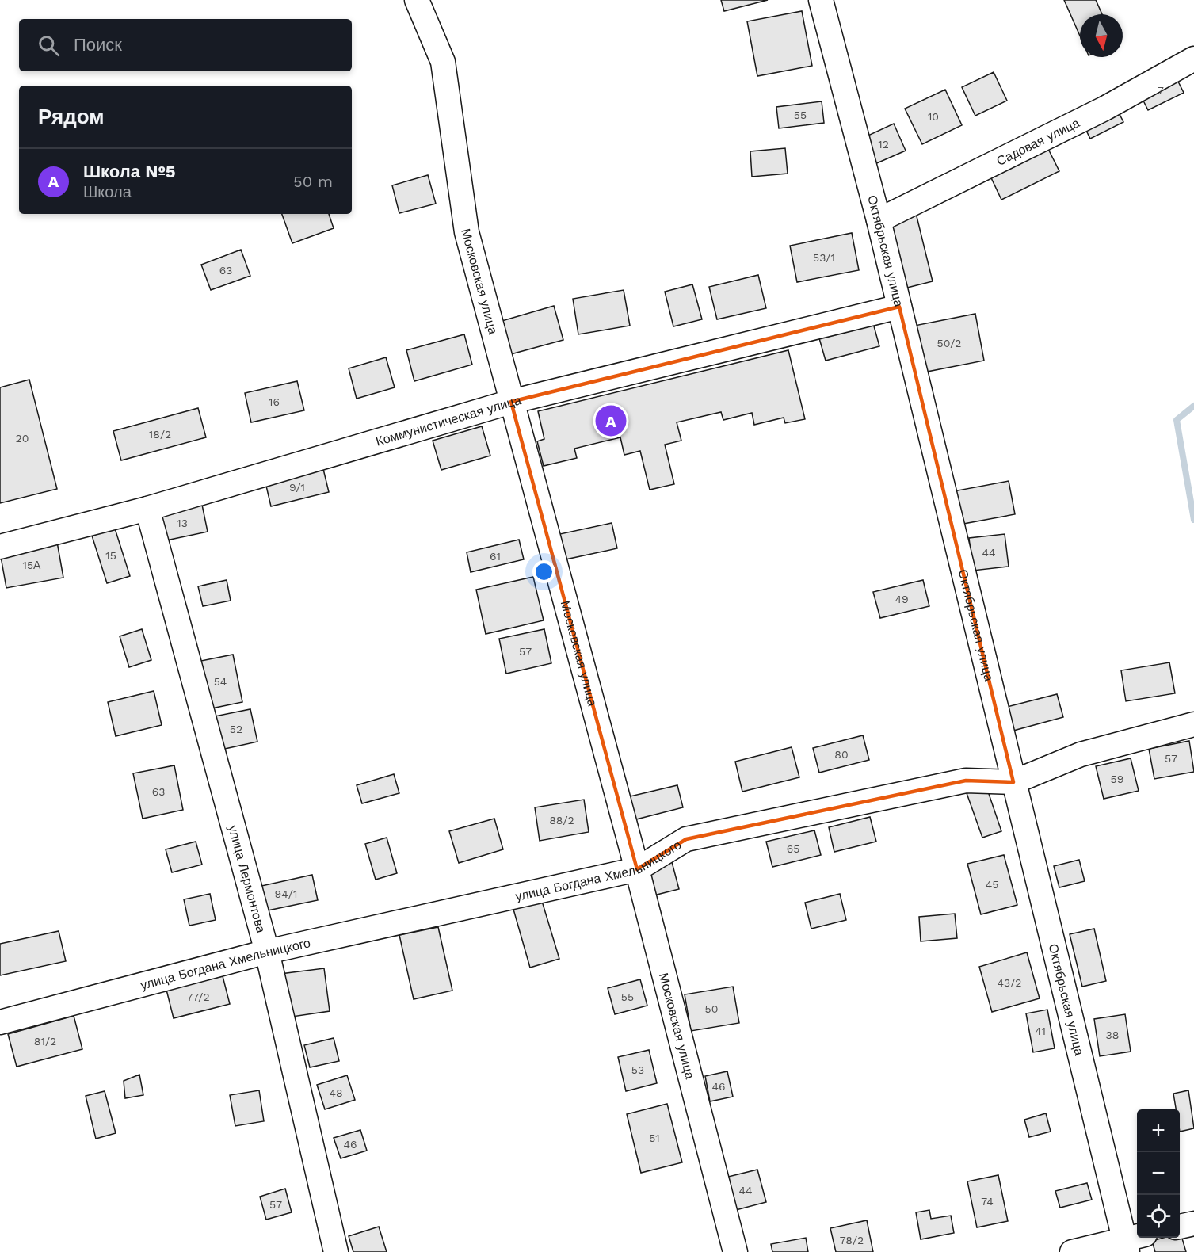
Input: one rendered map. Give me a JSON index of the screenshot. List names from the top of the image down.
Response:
{
  "streets": {
    "street": [
      "Садовая улица",
      "Октябрьская улица",
      "Московская улица",
      "Коммунистическая улица",
      "улица Богдана Хмельницкого",
      "улица Лермонтова"
    ]
  },
  "crossings": [
    ["Садовая улица", "Октябрьская улица"],
    ["Октябрьская улица", "Коммунистическая улица"],
    ["Октябрьская улица", "улица Богдана Хмельницкого"],
    ["Московская улица", "Коммунистическая улица"],
    ["Московская улица", "улица Богдана Хмельницкого"],
    ["Коммунистическая улица", "улица Лермонтова"],
    ["улица Богдана Хмельницкого", "улица Лермонтова"]
  ],
  "house_numbers": [
    "7",
    "55",
    "10",
    "12",
    "53/1",
    "63",
    "50/2",
    "16",
    "18/2",
    "20",
    "9/1",
    "13",
    "44",
    "15",
    "61",
    "15А",
    "49",
    "57",
    "54",
    "52",
    "80",
    "57",
    "59",
    "63",
    "88/2",
    "65",
    "45",
    "94/1",
    "43/2",
    "77/2",
    "55",
    "50",
    "41",
    "38",
    "81/2",
    "53",
    "46",
    "48",
    "51",
    "46",
    "44",
    "74",
    "57",
    "78/2"
  ],
  "north": "bottom",
  "page": {
    "search": "Поиск",
    "heading": "Рядом",
    "list": [
      {
        "mark": "A",
        "name": "Школа №5",
        "note": "Школа",
        "value": "50 m"
      }
    ],
    "pins": "A",
    "map_buttons": ["+", "−"]
  }
}
